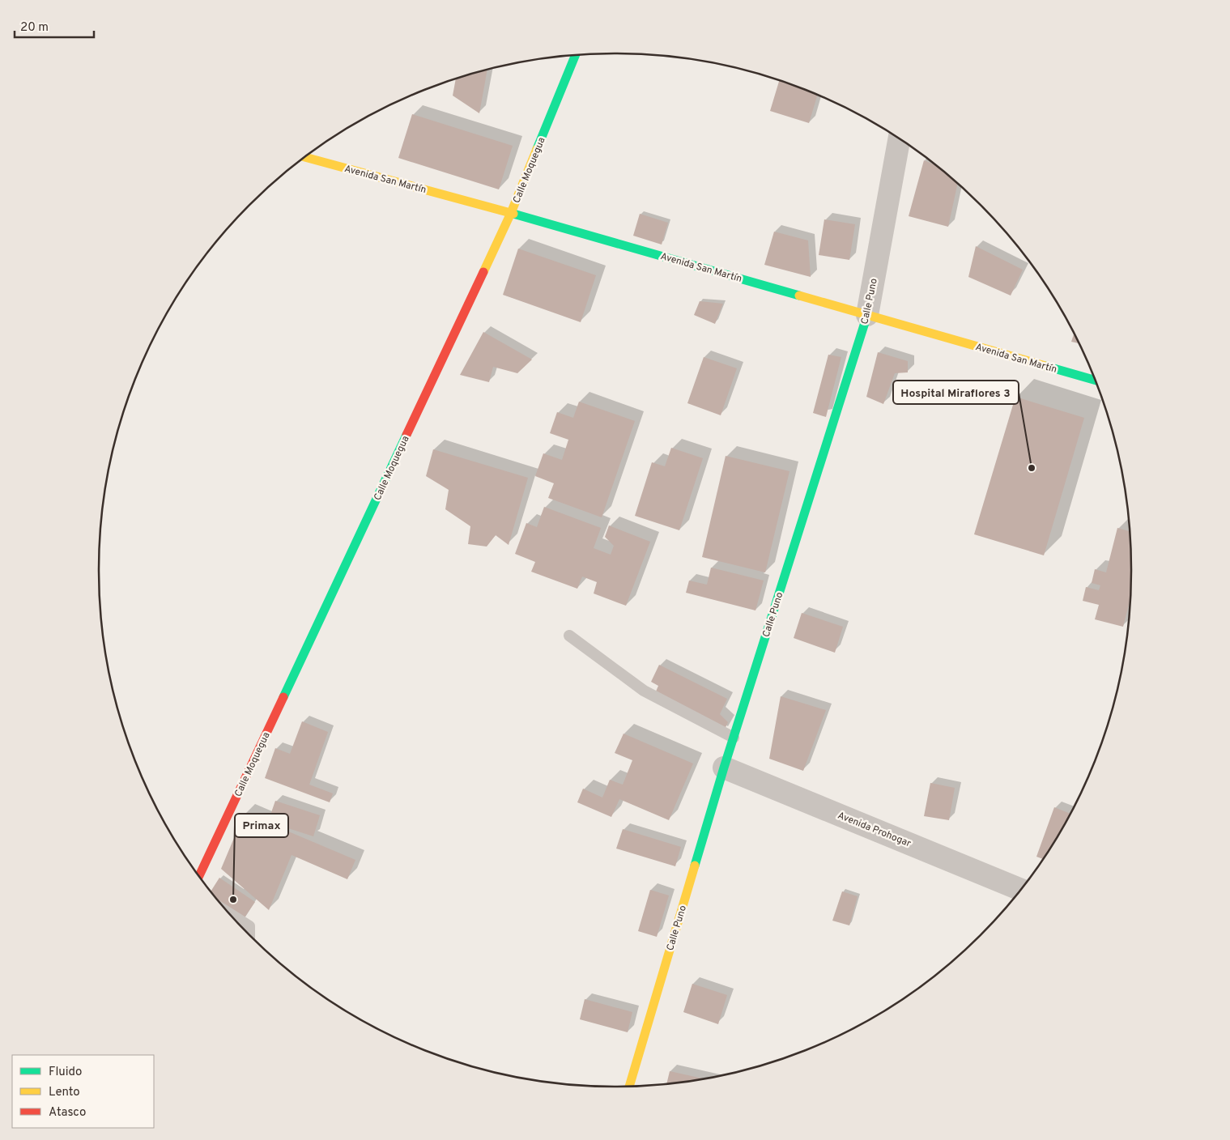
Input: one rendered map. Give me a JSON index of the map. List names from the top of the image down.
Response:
{
  "streets": {
    "street": [
      "Calle Moquegua",
      "Avenida San Martín",
      "Calle Puno",
      "Avenida Prohogar"
    ]
  },
  "crossings": [
    ["Calle Moquegua", "Avenida San Martín"],
    ["Avenida San Martín", "Calle Puno"],
    ["Calle Puno", "Avenida Prohogar"]
  ],
  "places": ["Hospital Miraflores 3", "Primax"],
  "legend": ["Fluido", "Lento", "Atasco"],
  "scale_bar": "20 m"
}
